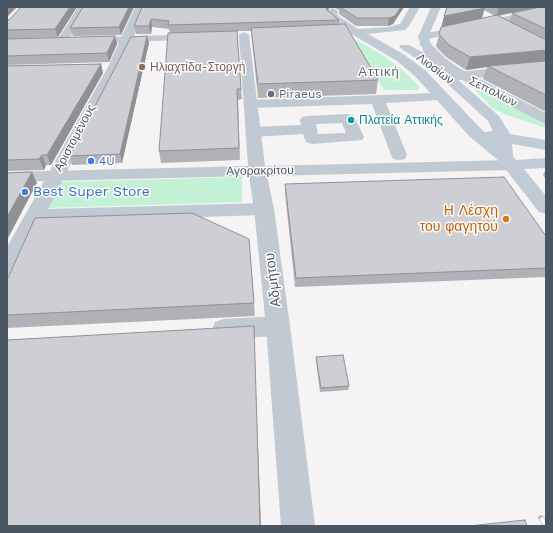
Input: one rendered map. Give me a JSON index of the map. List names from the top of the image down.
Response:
{
  "streets": {
    "main road": ["Λιοσίων", "Σεπολίων"],
    "street": ["Αριστομένους", "Αγορακρίτου", "Αδμήτου"]
  },
  "crossings": [
    ["Λιοσίων", "Σεπολίων"],
    ["Λιοσίων", "Αγορακρίτου"],
    ["Αριστομένους", "Αγορακρίτου"],
    ["Αγορακρίτου", "Αδμήτου"]
  ],
  "districts": ["Αττική"],
  "places": [
    "Ηλιαχτίδα-Στοργή",
    "Piraeus",
    "Πλατεία Αττικής",
    "4U",
    "Best Super Store",
    "Η Λέσχη του φαγητού"
  ]
}
